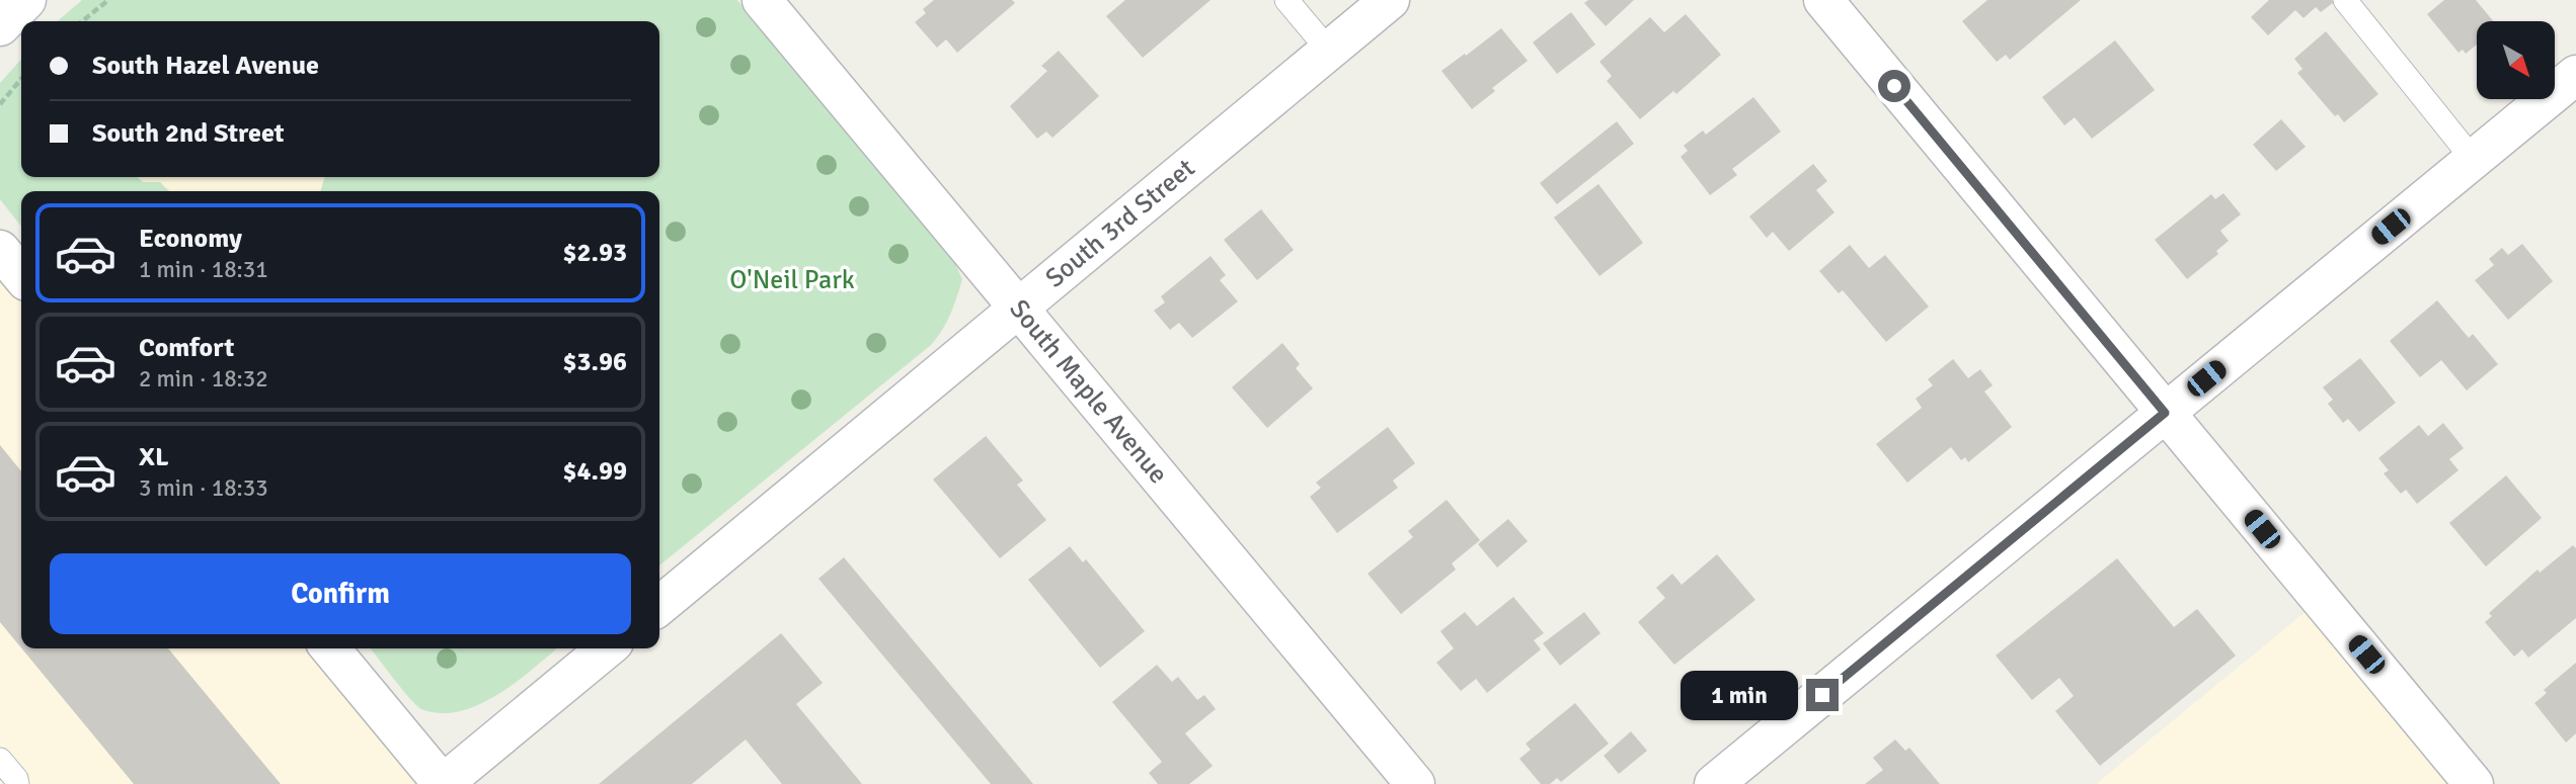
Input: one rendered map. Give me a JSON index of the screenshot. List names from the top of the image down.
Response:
{
  "streets": {
    "street": ["South 3rd Street", "South Maple Avenue"]
  },
  "crossings": [
    ["South 3rd Street", "South Maple Avenue"]
  ],
  "parks": ["O'Neil Park"],
  "north": "bottom right",
  "page": {
    "banner": ["South Hazel Avenue", "South 2nd Street"],
    "list": [
      {
        "name": "Economy",
        "note": "1 min · 18:31",
        "value": "$2.93"
      },
      {
        "name": "Comfort",
        "note": "2 min · 18:32",
        "value": "$3.96"
      },
      {
        "name": "XL",
        "note": "3 min · 18:33",
        "value": "$4.99"
      }
    ],
    "buttons": "Confirm",
    "bubble": "1 min"
  }
}
